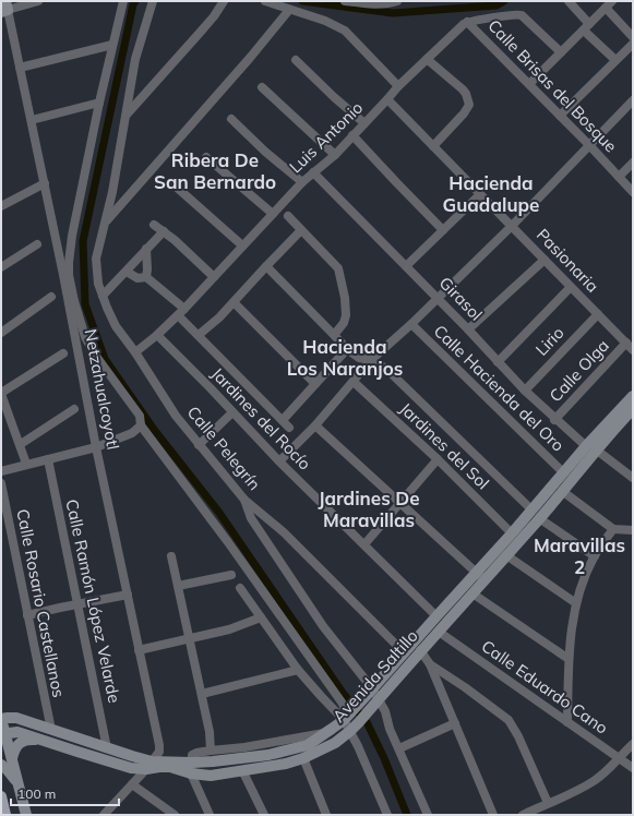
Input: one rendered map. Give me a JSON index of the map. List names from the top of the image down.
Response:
{
  "streets": {
    "street": [
      "Calle Brisas del Bosque",
      "Luis Antonio",
      "Pasionaria",
      "Girasol",
      "Lirio",
      "Calle Olga",
      "Calle Hacienda del Oro",
      "Netzahualcoyotl",
      "Jardines del Rocío",
      "Jardines del Sol",
      "Calle Pelegrín",
      "Calle Ramón López Velarde",
      "Calle Rosario Castellanos",
      "Avenida Saltillo",
      "Calle Eduardo Cano"
    ]
  },
  "crossings": [
    ["Calle Brisas del Bosque", "Luis Antonio"],
    ["Luis Antonio", "Pasionaria"],
    ["Luis Antonio", "Girasol"],
    ["Luis Antonio", "Jardines del Rocío"],
    ["Luis Antonio", "Calle Pelegrín"],
    ["Pasionaria", "Lirio"],
    ["Pasionaria", "Calle Olga"],
    ["Girasol", "Lirio"],
    ["Girasol", "Calle Olga"],
    ["Girasol", "Avenida Saltillo"],
    ["Calle Hacienda del Oro", "Avenida Saltillo"],
    ["Netzahualcoyotl", "Avenida Saltillo"],
    ["Jardines del Rocío", "Avenida Saltillo"],
    ["Jardines del Sol", "Avenida Saltillo"],
    ["Calle Pelegrín", "Avenida Saltillo"],
    ["Calle Ramón López Velarde", "Avenida Saltillo"],
    ["Calle Rosario Castellanos", "Avenida Saltillo"],
    ["Avenida Saltillo", "Calle Eduardo Cano"]
  ],
  "districts": [
    "Ribera De San Bernardo",
    "Hacienda Guadalupe",
    "Hacienda Los Naranjos",
    "Jardines De Maravillas",
    "Maravillas 2"
  ],
  "scale_bar": "100 m"
}
